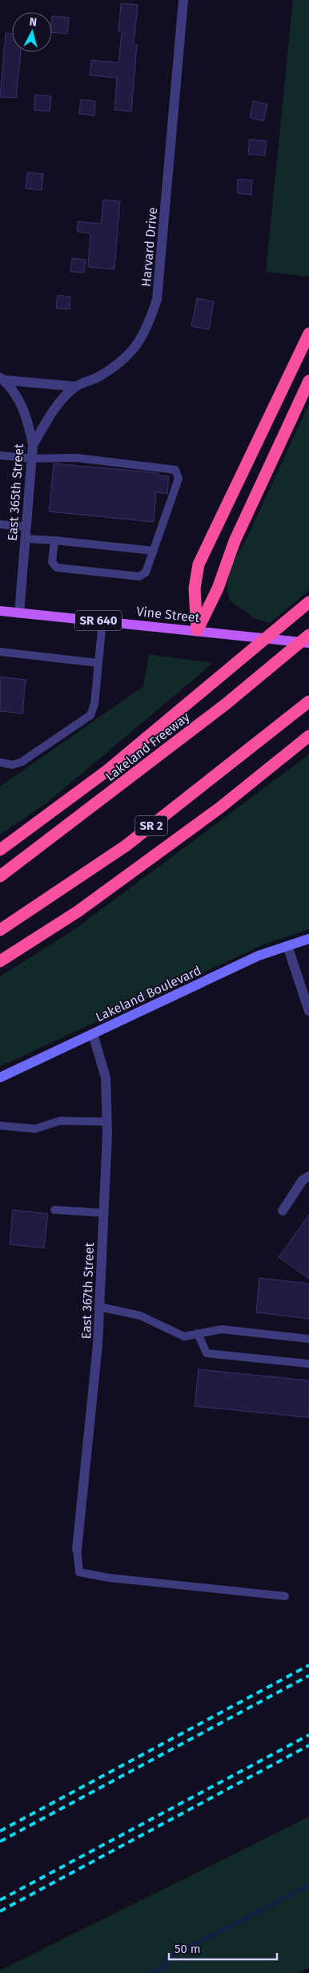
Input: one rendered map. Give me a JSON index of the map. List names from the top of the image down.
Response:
{
  "streets": {
    "highway": ["Lakeland Freeway", "SR 2"],
    "main road": ["Vine Street", "SR 640"],
    "street": [
      "Harvard Drive",
      "East 365th Street",
      "Lakeland Boulevard",
      "East 367th Street"
    ]
  },
  "crossings": [
    ["Harvard Drive", "East 365th Street"],
    ["East 365th Street", "Vine Street"],
    ["Lakeland Boulevard", "East 367th Street"]
  ],
  "scale_bar": "50 m",
  "north": "top"
}
